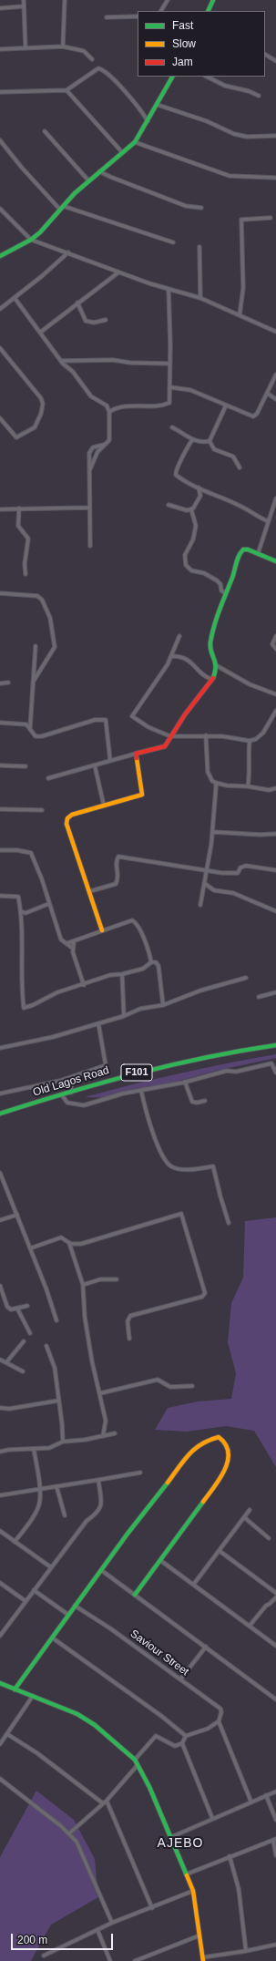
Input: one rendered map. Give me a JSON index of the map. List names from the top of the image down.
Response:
{
  "streets": {
    "street": ["F101", "Old Lagos Road", "Saviour Street"]
  },
  "districts": ["AJEBO"],
  "legend": ["Fast", "Slow", "Jam"],
  "scale_bar": "200 m"
}
